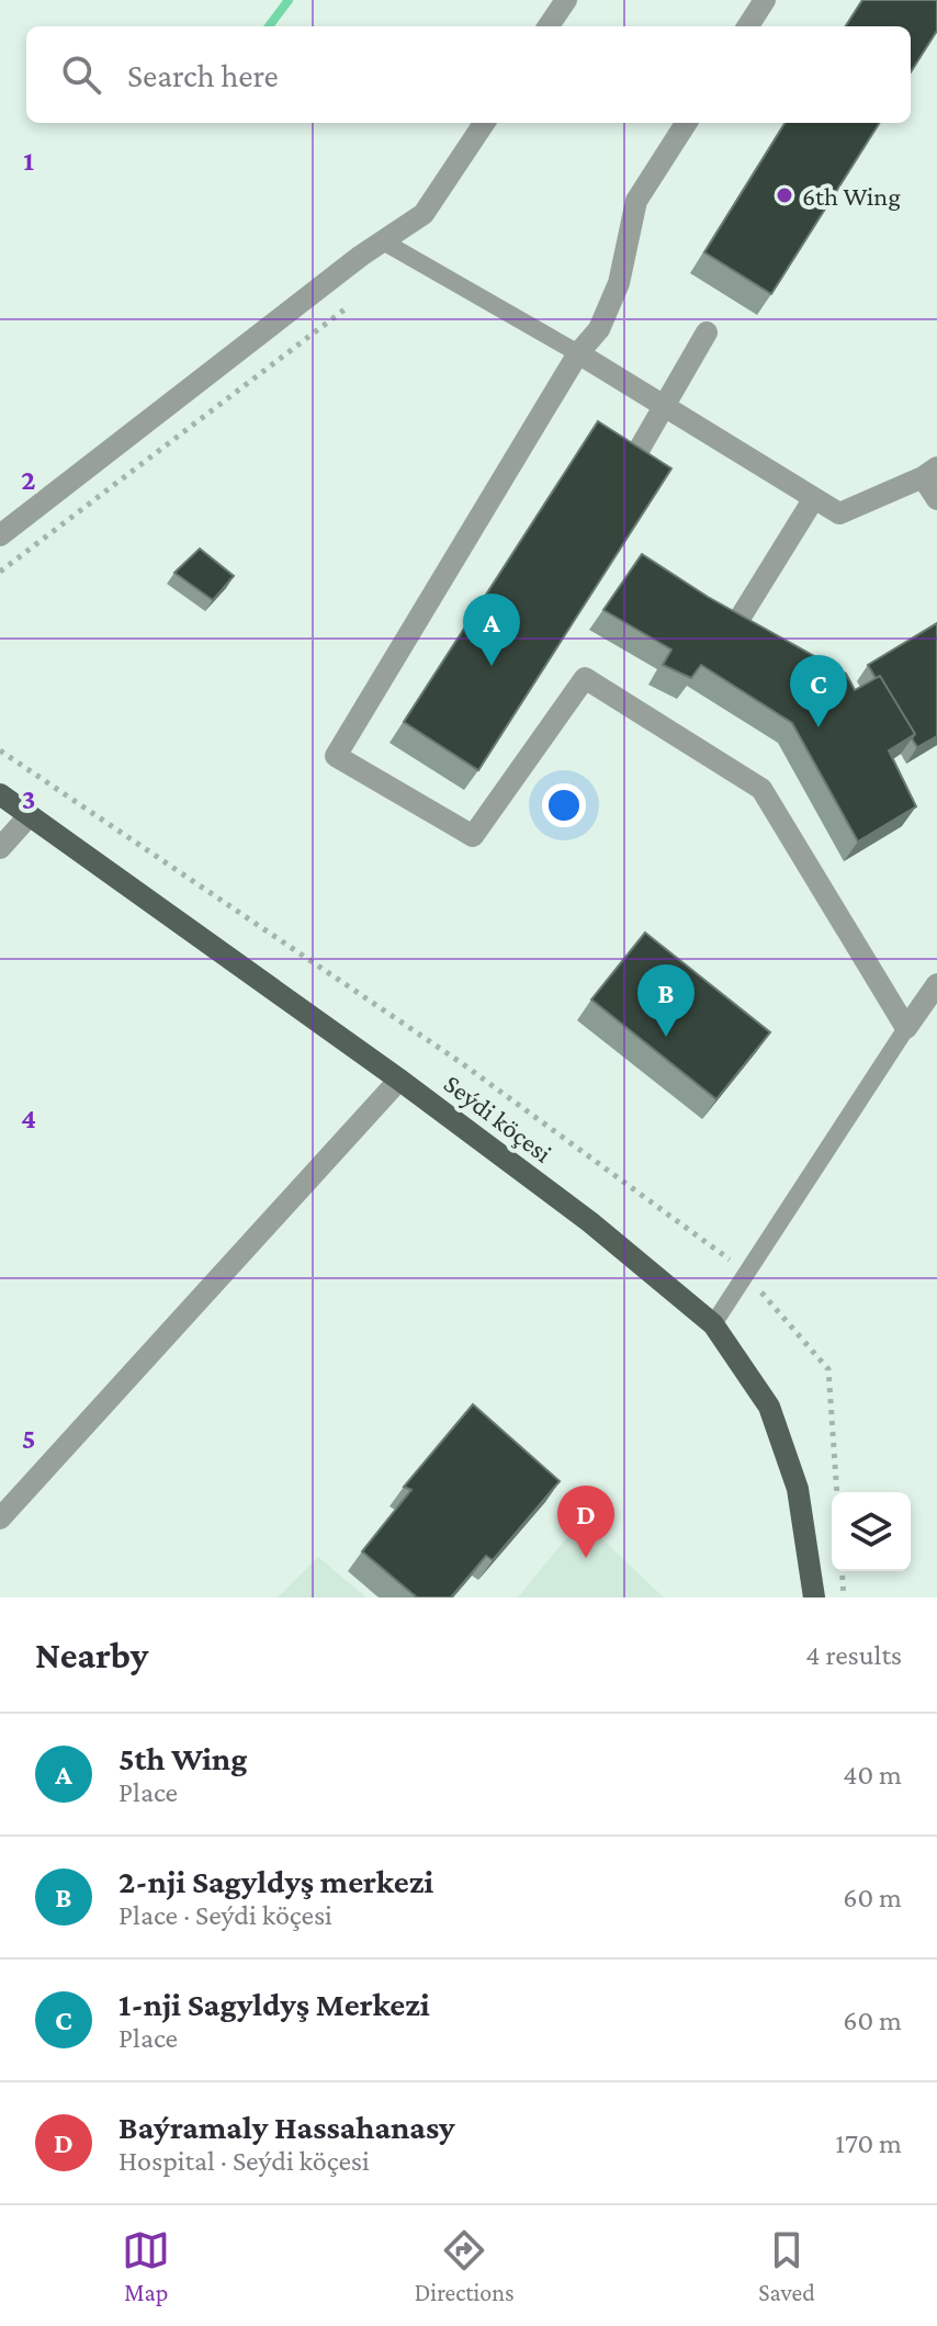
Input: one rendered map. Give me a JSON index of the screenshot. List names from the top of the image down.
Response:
{
  "streets": {
    "main road": ["Seýdi köçesi"]
  },
  "places": ["6th Wing"],
  "page": {
    "search": "Search here",
    "pins": [
      "A",
      "C",
      "B",
      "D"
    ],
    "heading": ["Nearby", "4 results"],
    "list": [
      {
        "mark": "A",
        "name": "5th Wing",
        "note": "Place",
        "value": "40 m"
      },
      {
        "mark": "B",
        "name": "2-nji Sagyldyş merkezi",
        "note": "Place · Seýdi köçesi",
        "value": "60 m"
      },
      {
        "mark": "C",
        "name": "1-nji Sagyldyş Merkezi",
        "note": "Place",
        "value": "60 m"
      },
      {
        "mark": "D",
        "name": "Baýramaly Hassahanasy",
        "note": "Hospital · Seýdi köçesi",
        "value": "170 m"
      }
    ],
    "nav": ["Map", "Directions", "Saved"]
  },
  "grid": {
    "rows": [
      "1",
      "2",
      "3",
      "4",
      "5"
    ]
  }
}
